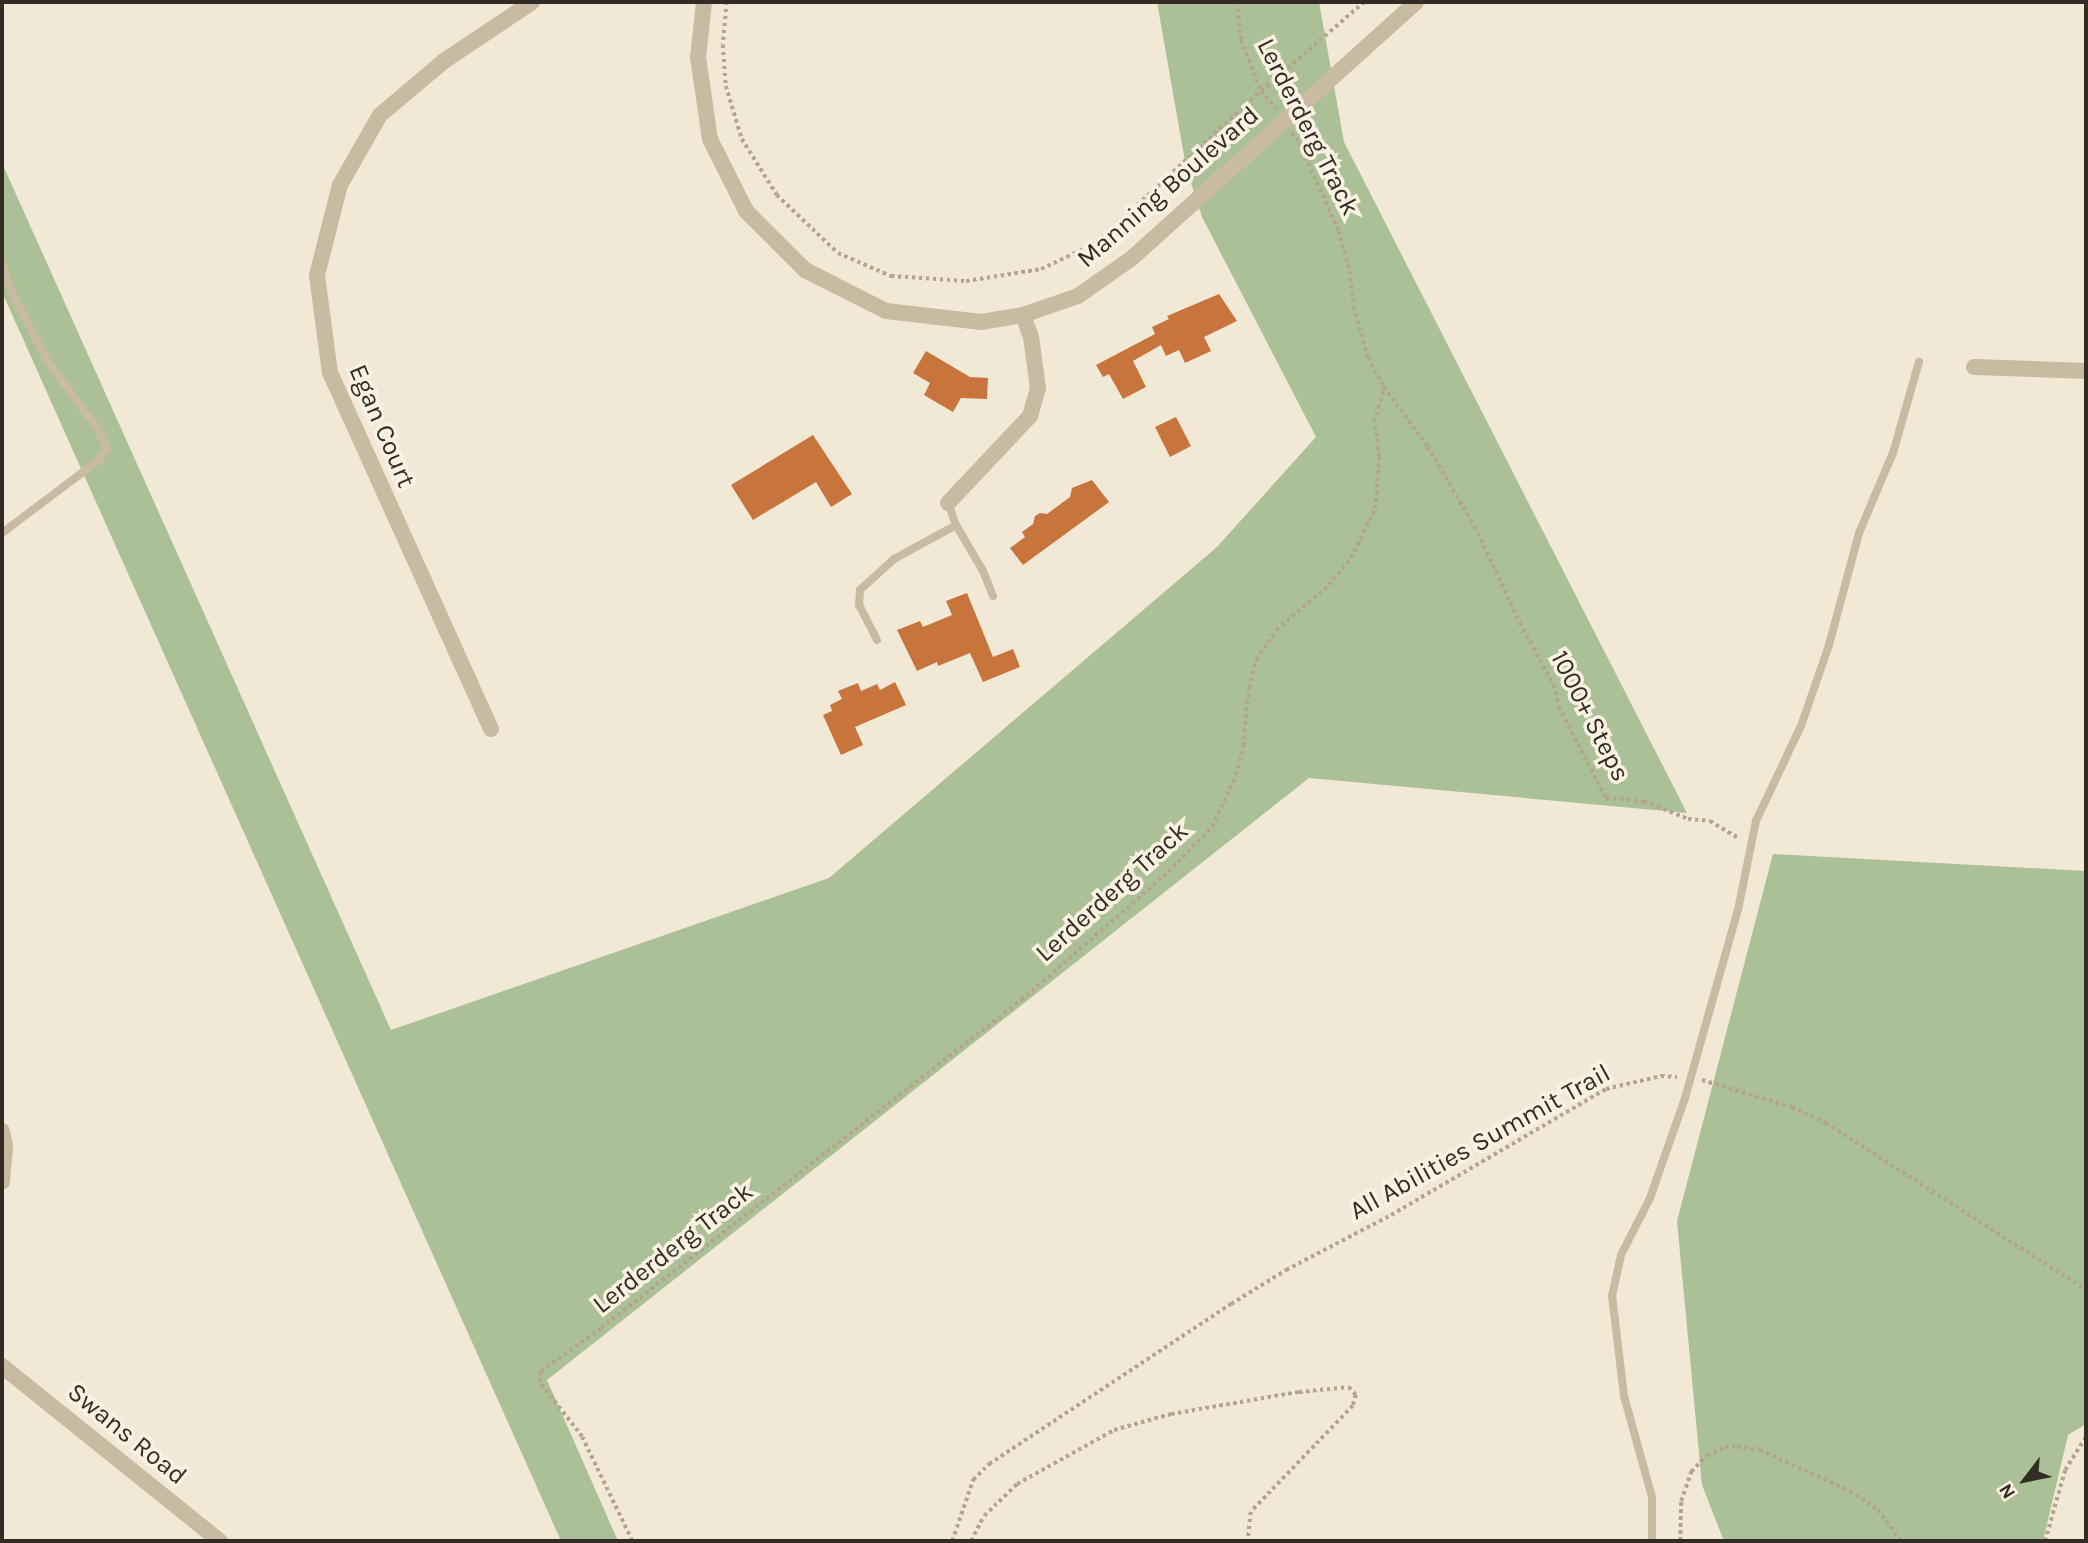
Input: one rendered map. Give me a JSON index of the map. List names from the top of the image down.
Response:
{
  "streets": {
    "street": ["Manning Boulevard", "Egan Court", "Swans Road"],
    "path": ["Lerderderg Track", "1000+ Steps", "All Abilities Summit Trail"]
  },
  "crossings": [
    ["Lerderderg Track", "Manning Boulevard"],
    ["Lerderderg Track", "1000+ Steps"]
  ],
  "north": "bottom left"
}
